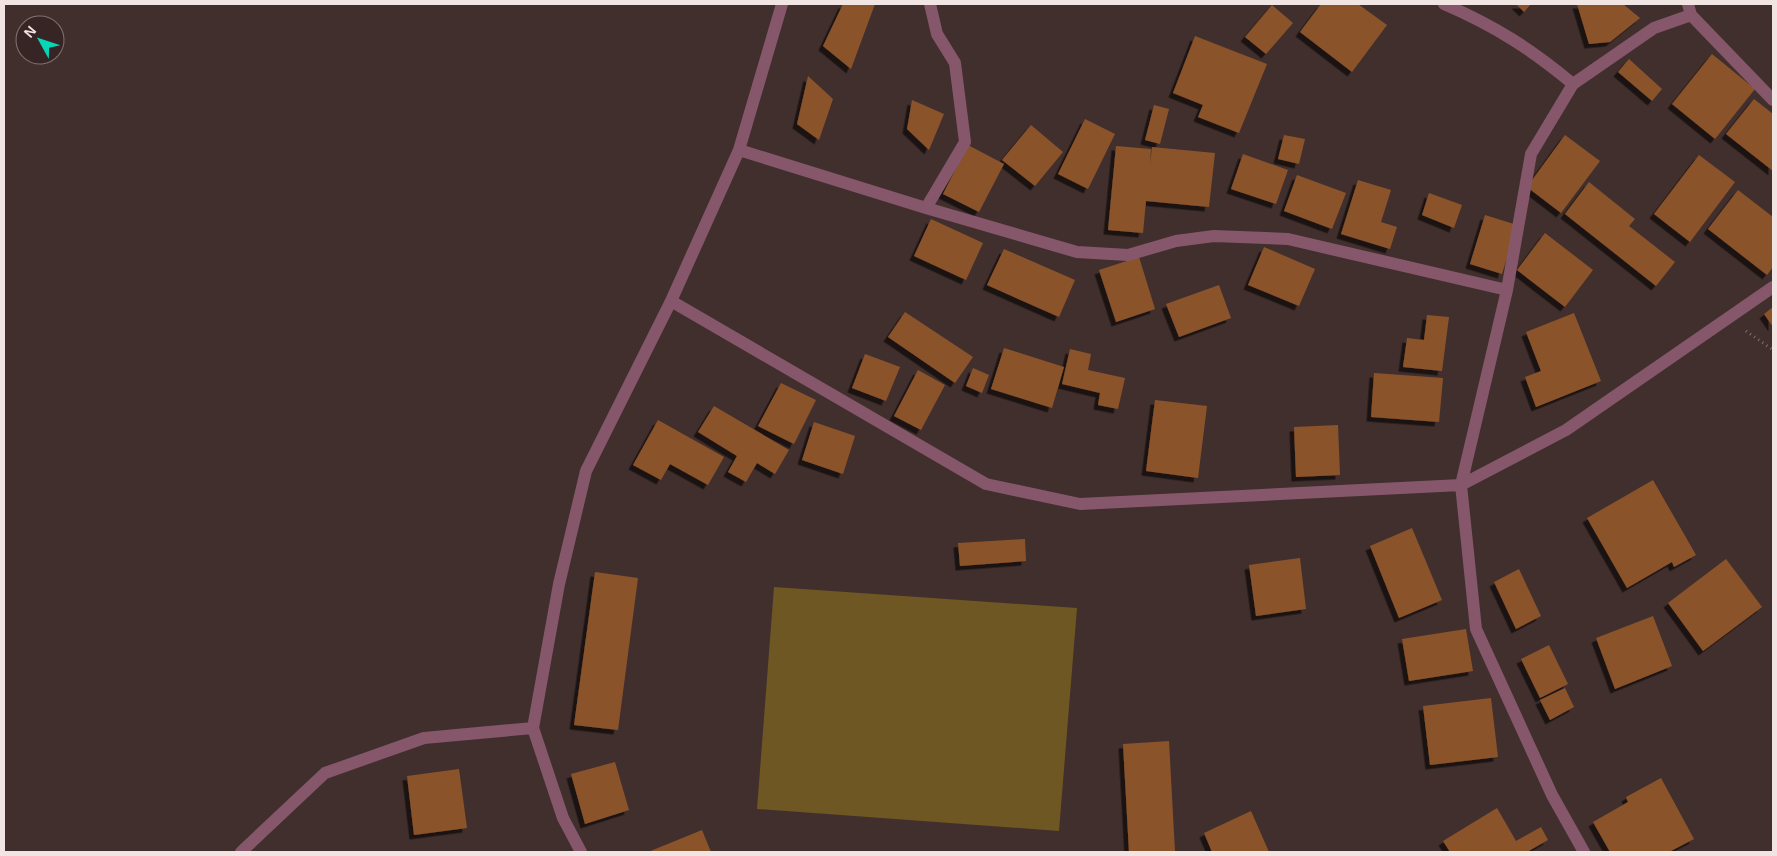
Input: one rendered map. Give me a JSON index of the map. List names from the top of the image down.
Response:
{
  "north": "top left"
}
